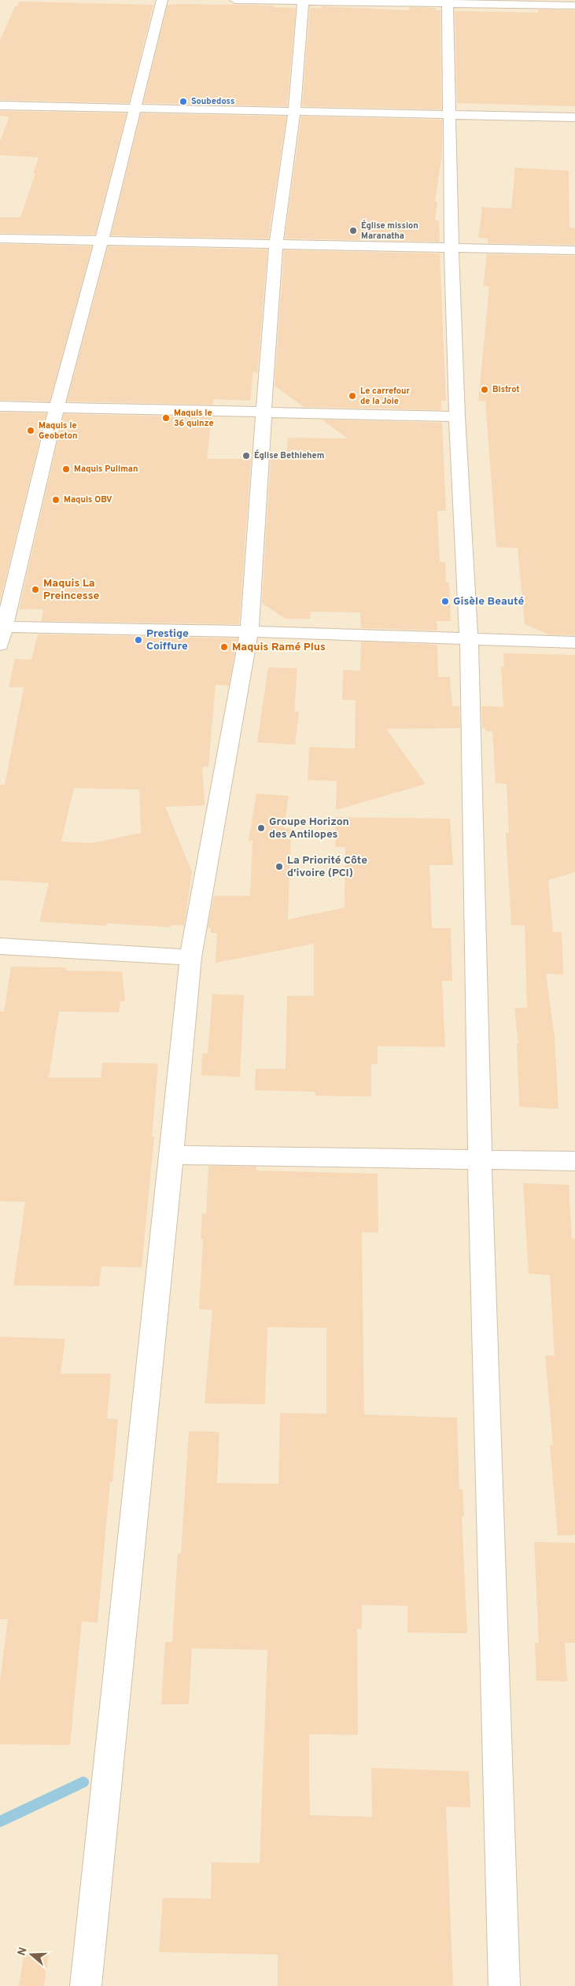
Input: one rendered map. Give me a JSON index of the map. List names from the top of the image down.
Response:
{
  "places": [
    "Soubedoss",
    "Église mission Maranatha",
    "Bistrot",
    "Le carrefour de la Joie",
    "Maquis le 36 quinze",
    "Maquis le Geobeton",
    "Église Bethlehem",
    "Maquis Pullman",
    "Maquis OBV",
    "Maquis La Preincesse",
    "Gisèle Beauté",
    "Prestige Coiffure",
    "Maquis Ramé Plus",
    "Groupe Horizon des Antilopes",
    "La Priorité Côte d'ivoire (PCI)"
  ],
  "north": "left"
}
